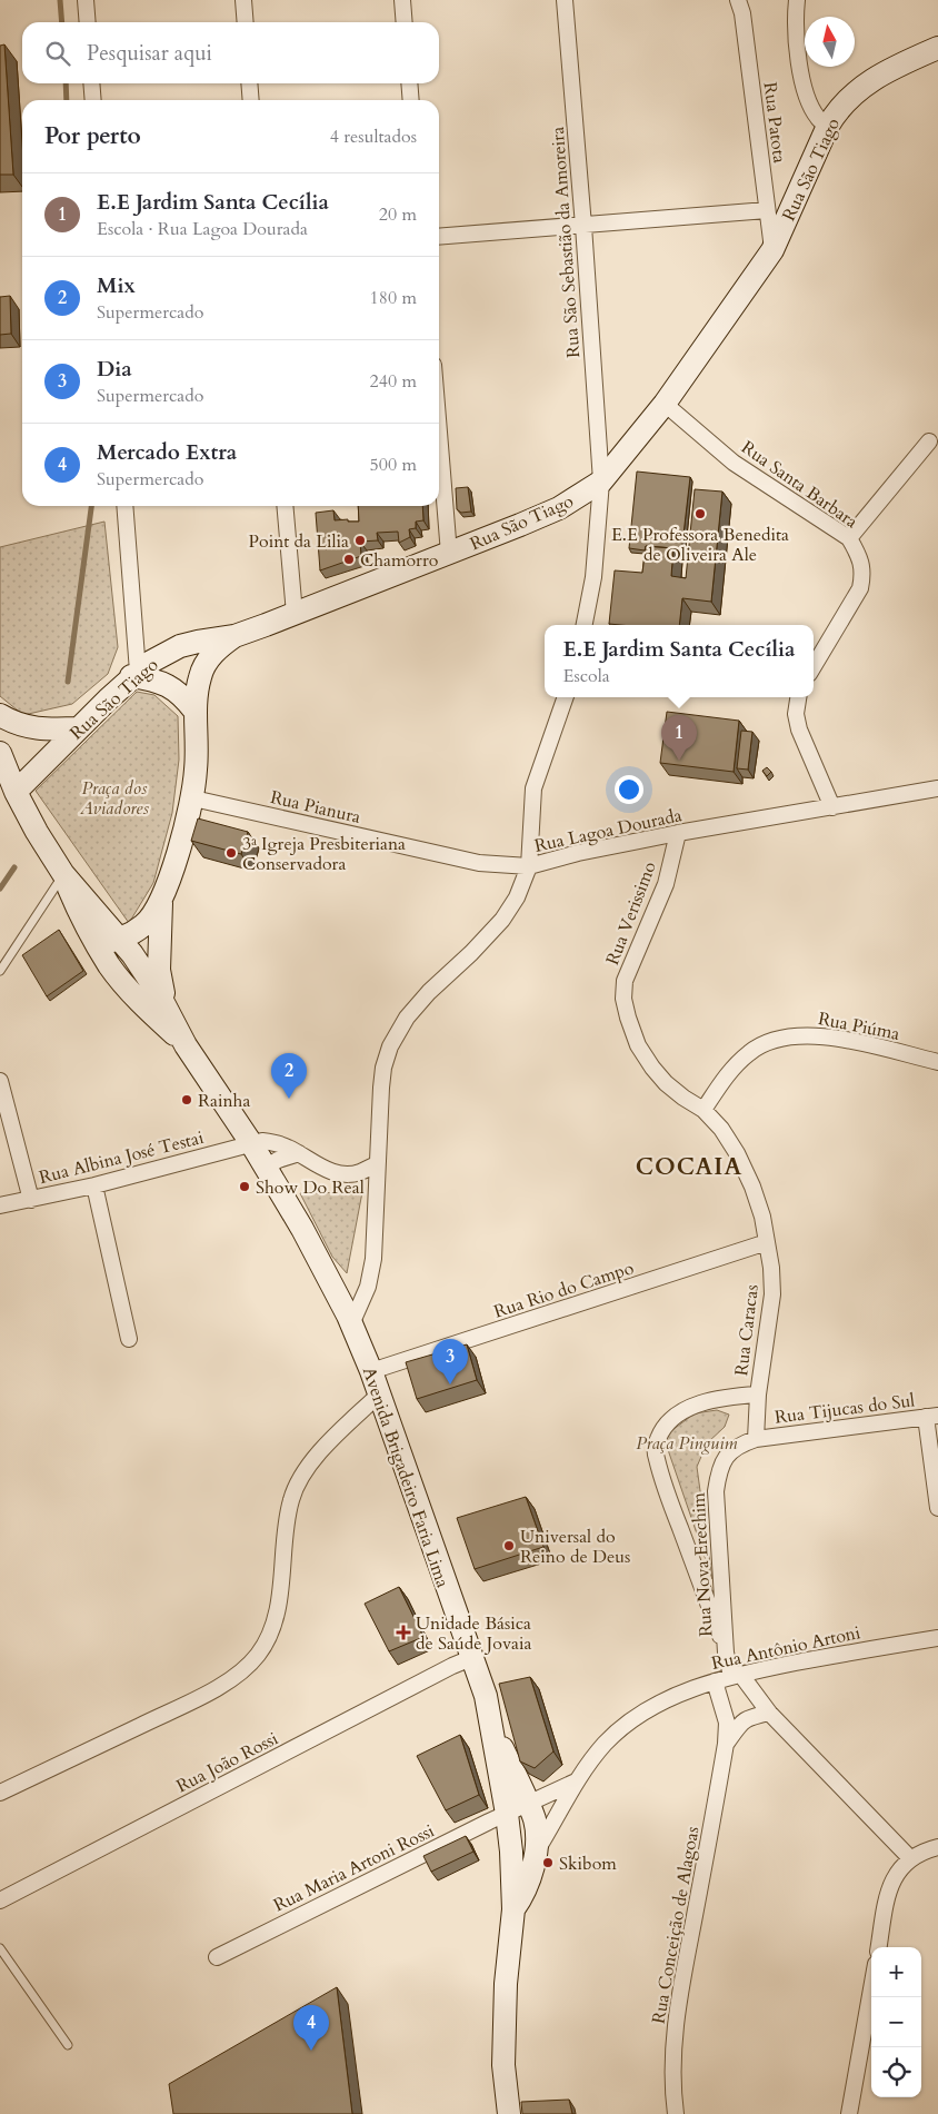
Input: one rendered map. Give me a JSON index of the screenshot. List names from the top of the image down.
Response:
{
  "streets": {
    "main road": ["Rua São Tiago", "Avenida Brigadeiro Faria Lima"],
    "street": [
      "Rua Patota",
      "Rua São Sebastião da Amoreira",
      "Rua Santa Barbara",
      "Rua Pianura",
      "Rua Lagoa Dourada",
      "Rua Verissimo",
      "Rua Piúma",
      "Rua Albina José Testai",
      "Rua Rio do Campo",
      "Rua Caracas",
      "Rua Tijucas do Sul",
      "Rua Nova Erechim",
      "Rua Antônio Artoni",
      "Rua João Rossi",
      "Rua Maria Artoni Rossi",
      "Rua Conceição de Alagoas"
    ]
  },
  "crossings": [
    ["Rua Patota", "Rua São Tiago"],
    ["Rua São Tiago", "Rua São Sebastião da Amoreira"],
    ["Rua São Tiago", "Rua Santa Barbara"],
    ["Rua São Tiago", "Avenida Brigadeiro Faria Lima"],
    ["Rua Pianura", "Rua Lagoa Dourada"],
    ["Rua Lagoa Dourada", "Rua Verissimo"],
    ["Rua Lagoa Dourada", "Avenida Brigadeiro Faria Lima"],
    ["Rua Verissimo", "Rua Piúma"],
    ["Rua Verissimo", "Rua Caracas"],
    ["Rua Piúma", "Rua Caracas"],
    ["Rua Albina José Testai", "Avenida Brigadeiro Faria Lima"],
    ["Rua Rio do Campo", "Rua Caracas"],
    ["Rua Rio do Campo", "Avenida Brigadeiro Faria Lima"],
    ["Rua Caracas", "Rua Tijucas do Sul"],
    ["Rua Caracas", "Rua Nova Erechim"],
    ["Rua Tijucas do Sul", "Rua Nova Erechim"],
    ["Avenida Brigadeiro Faria Lima", "Rua Antônio Artoni"],
    ["Avenida Brigadeiro Faria Lima", "Rua João Rossi"],
    ["Avenida Brigadeiro Faria Lima", "Rua Maria Artoni Rossi"],
    ["Rua Nova Erechim", "Rua Antônio Artoni"],
    ["Rua Nova Erechim", "Rua Conceição de Alagoas"],
    ["Rua Antônio Artoni", "Rua Maria Artoni Rossi"],
    ["Rua Antônio Artoni", "Rua Conceição de Alagoas"]
  ],
  "districts": ["COCAIA"],
  "parks": ["Praça dos Aviadores", "Praça Pinguim"],
  "places": {
    "other": [
      "E.E Professora Benedita de Oliveira Ale",
      "Point da Lilia",
      "Chamorro",
      "3ª Igreja Presbiteriana Conservadora",
      "Rainha",
      "Show Do Real",
      "Universal do Reino de Deus",
      "Skibom"
    ],
    "health": ["Unidade Básica de Saúde Jovaia"]
  },
  "north": "top",
  "page": {
    "search": "Pesquisar aqui",
    "heading": ["Por perto", "4 resultados"],
    "list": [
      {
        "mark": "1",
        "name": "E.E Jardim Santa Cecília",
        "note": "Escola · Rua Lagoa Dourada",
        "value": "20 m"
      },
      {
        "mark": "2",
        "name": "Mix",
        "note": "Supermercado",
        "value": "180 m"
      },
      {
        "mark": "3",
        "name": "Dia",
        "note": "Supermercado",
        "value": "240 m"
      },
      {
        "mark": "4",
        "name": "Mercado Extra",
        "note": "Supermercado",
        "value": "500 m"
      }
    ],
    "popup": ["E.E Jardim Santa Cecília", "Escola"],
    "pins": [
      "1",
      "2",
      "3",
      "4"
    ],
    "map_buttons": ["+", "−"]
  }
}
